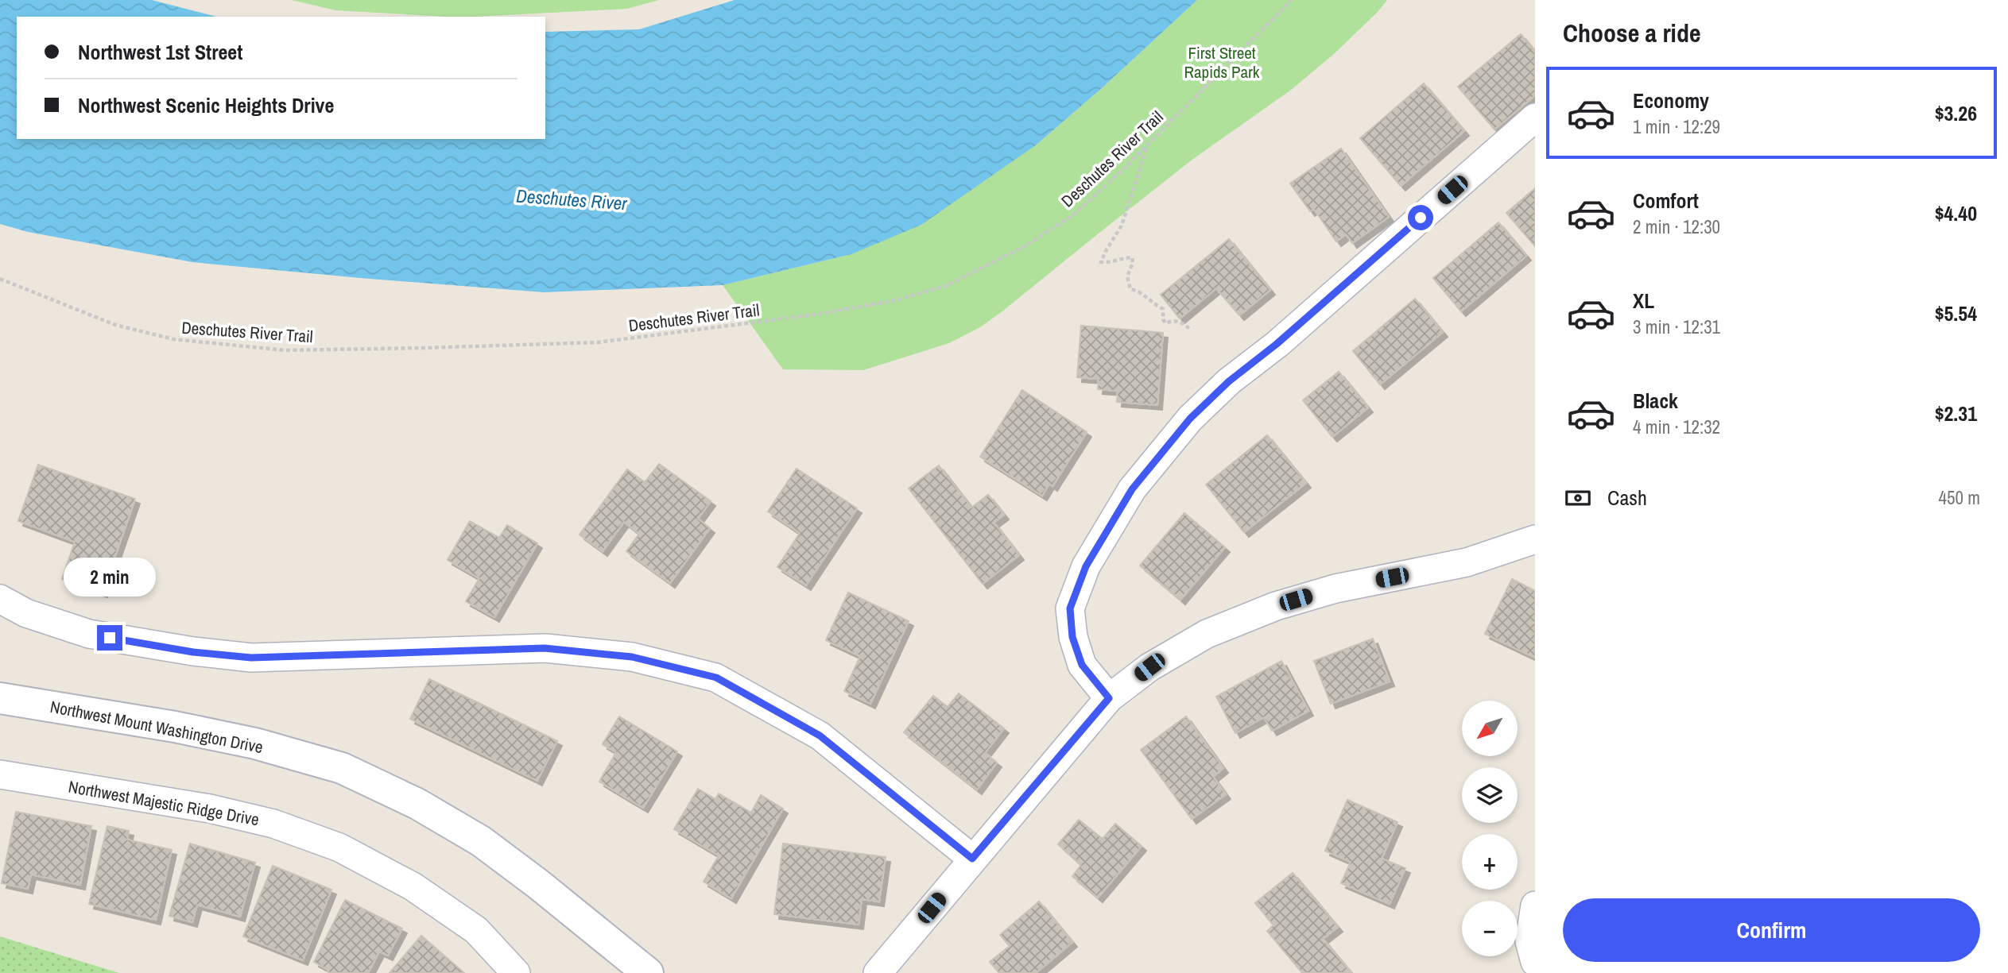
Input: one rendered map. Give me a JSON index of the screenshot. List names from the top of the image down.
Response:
{
  "streets": {
    "main road": ["Northwest Mount Washington Drive"],
    "street": ["Northwest Majestic Ridge Drive"],
    "path": ["Deschutes River Trail"]
  },
  "water": ["Deschutes River"],
  "parks": ["First Street Rapids Park"],
  "north": "bottom left",
  "page": {
    "heading": "Choose a ride",
    "banner": ["Northwest 1st Street", "Northwest Scenic Heights Drive"],
    "list": [
      {
        "name": "Economy",
        "note": "1 min · 12:29",
        "value": "$3.26"
      },
      {
        "name": "Comfort",
        "note": "2 min · 12:30",
        "value": "$4.40"
      },
      {
        "name": "XL",
        "note": "3 min · 12:31",
        "value": "$5.54"
      },
      {
        "name": "Black",
        "note": "4 min · 12:32",
        "value": "$2.31"
      }
    ],
    "pay": ["Cash", "450 m"],
    "bubble": "2 min",
    "map_buttons": ["+", "−"],
    "buttons": "Confirm"
  }
}
